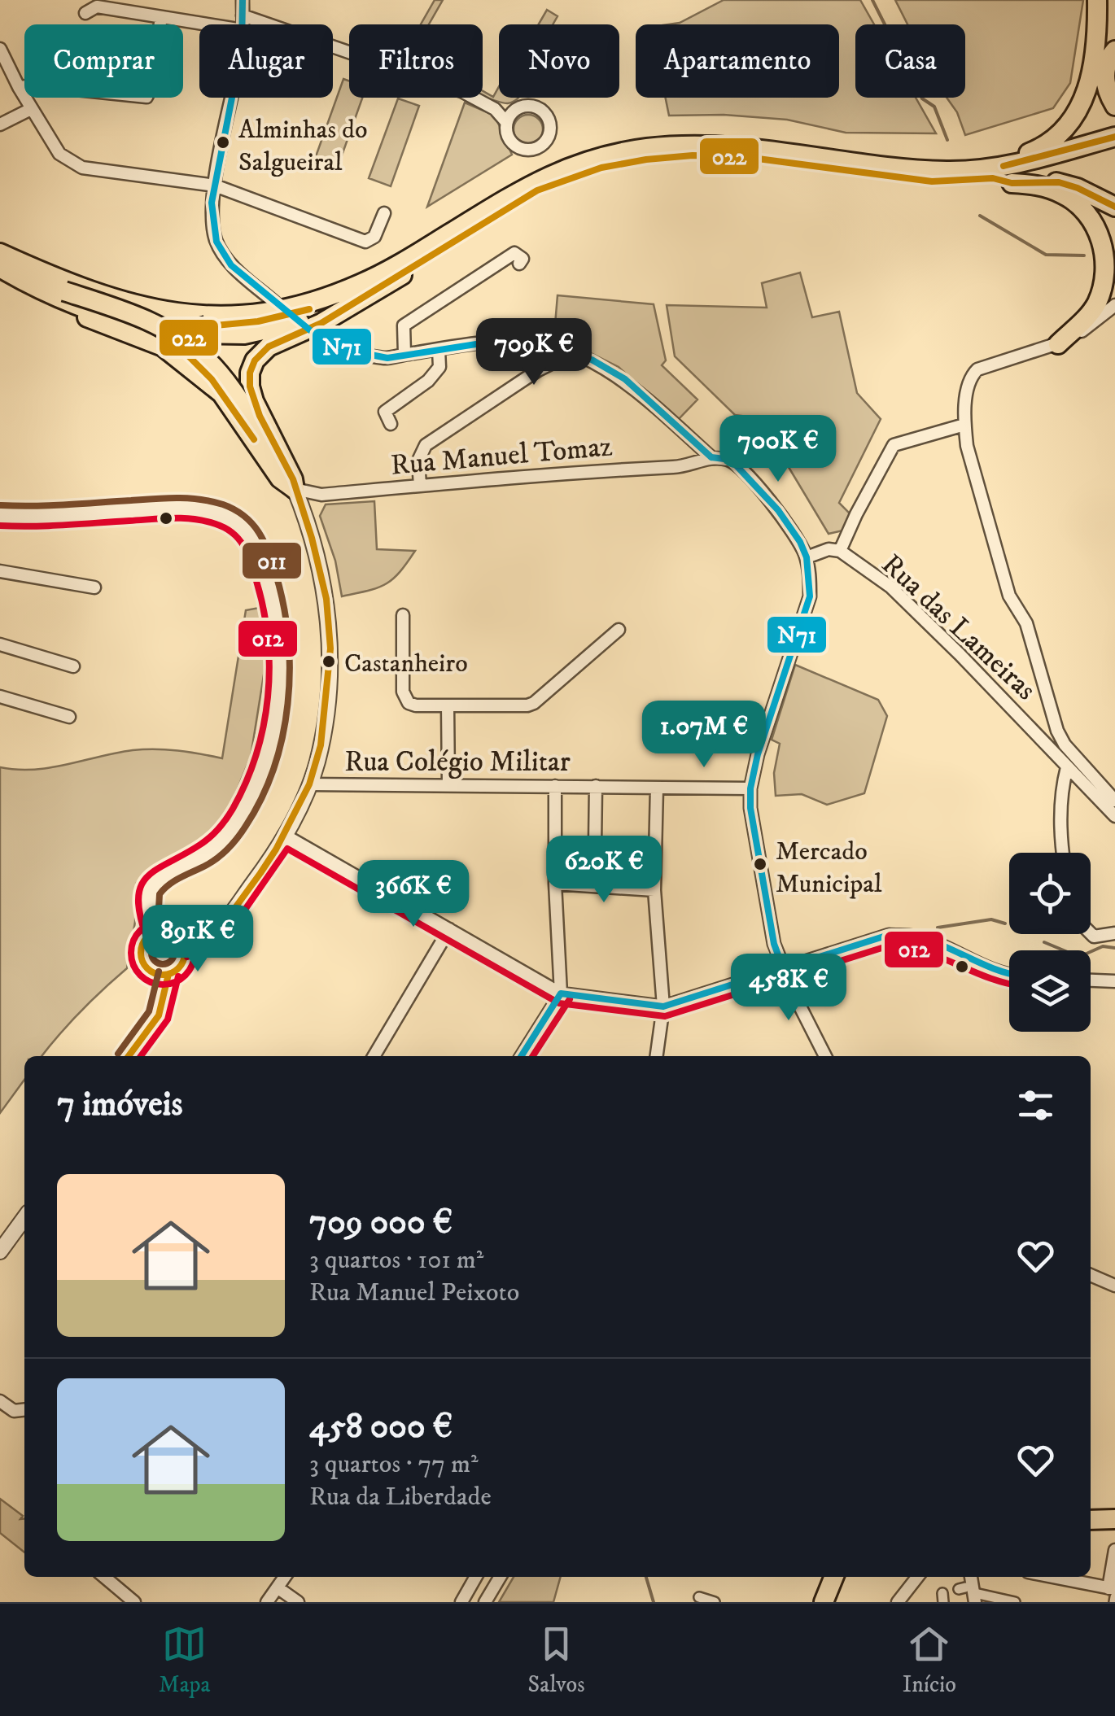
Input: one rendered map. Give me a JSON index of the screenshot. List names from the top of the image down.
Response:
{
  "streets": {
    "street": ["Rua Manuel Tomaz", "Rua das Lameiras", "Rua Colégio Militar"]
  },
  "places": ["Alminhas do Salgueiral", "Castanheiro", "Mercado Municipal"],
  "lines": [
    "transit line N71",
    "transit line 022",
    "transit line 011",
    "transit line 012"
  ],
  "page": {
    "chip": [
      "Comprar",
      "Alugar",
      "Filtros",
      "Novo",
      "Apartamento",
      "Casa"
    ],
    "price": [
      "709K €",
      "700K €",
      "1.07M €",
      "620K €",
      "366K €",
      "891K €",
      "458K €"
    ],
    "heading": "7 imóveis",
    "list": [
      {
        "name": "709 000 €",
        "note": "3 quartos · 101 m² · Rua Manuel Peixoto"
      },
      {
        "name": "458 000 €",
        "note": "3 quartos · 77 m² · Rua da Liberdade"
      }
    ],
    "tabs": ["Mapa", "Salvos", "Início"]
  }
}
